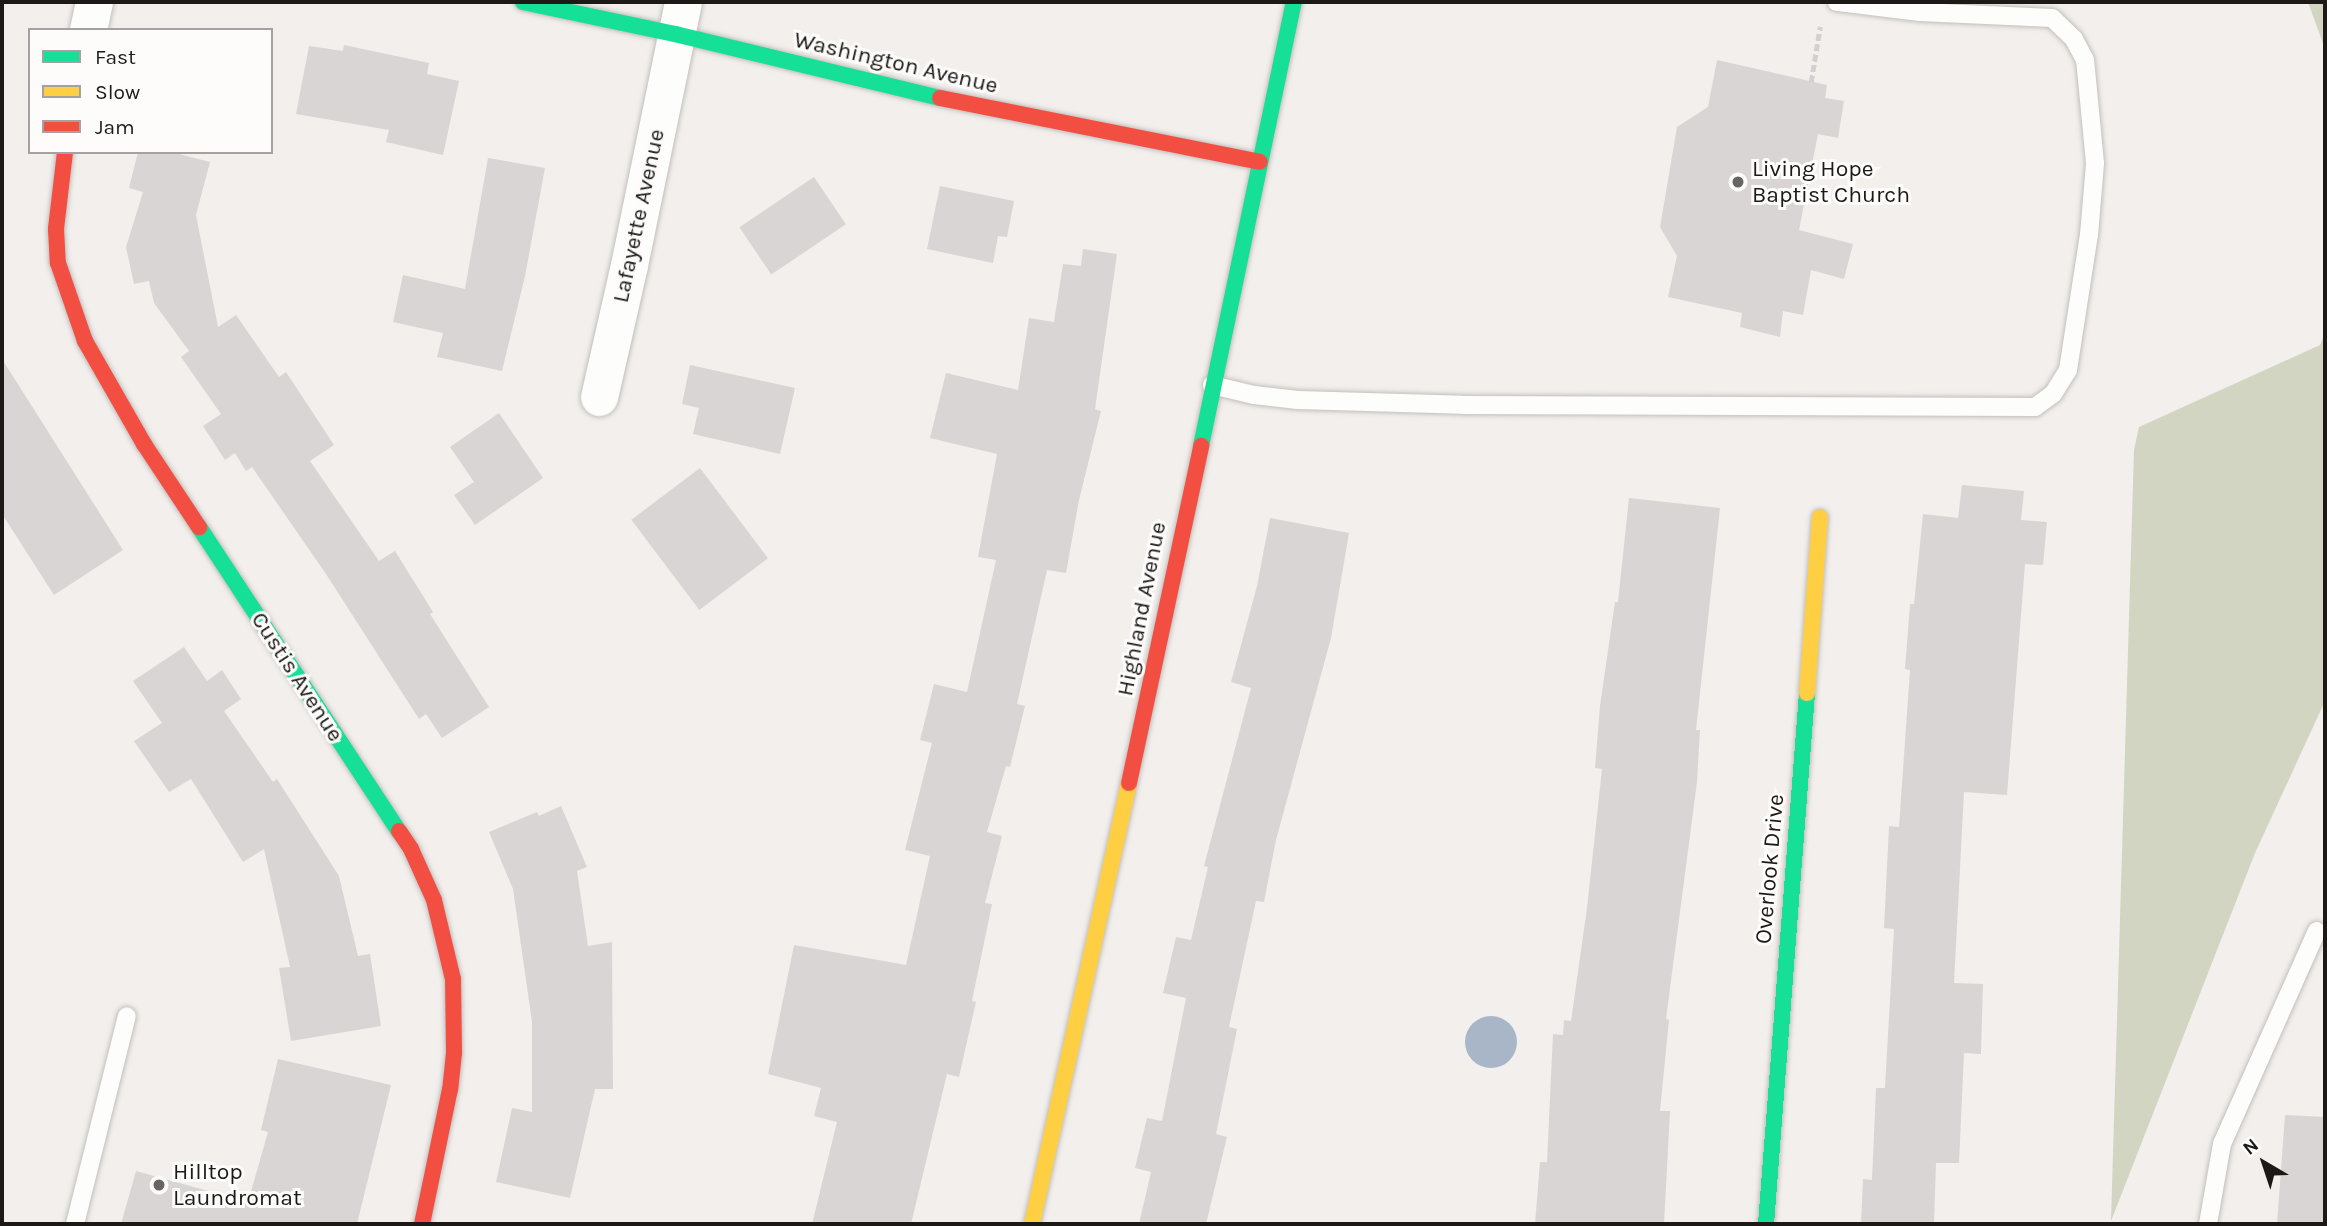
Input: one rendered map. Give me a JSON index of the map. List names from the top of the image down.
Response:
{
  "streets": {
    "street": [
      "Washington Avenue",
      "Lafayette Avenue",
      "Highland Avenue",
      "Custis Avenue",
      "Overlook Drive"
    ]
  },
  "crossings": [
    ["Washington Avenue", "Lafayette Avenue"],
    ["Washington Avenue", "Highland Avenue"]
  ],
  "places": ["Living Hope Baptist Church", "Hilltop Laundromat"],
  "legend": ["Fast", "Slow", "Jam"],
  "north": "top left"
}
